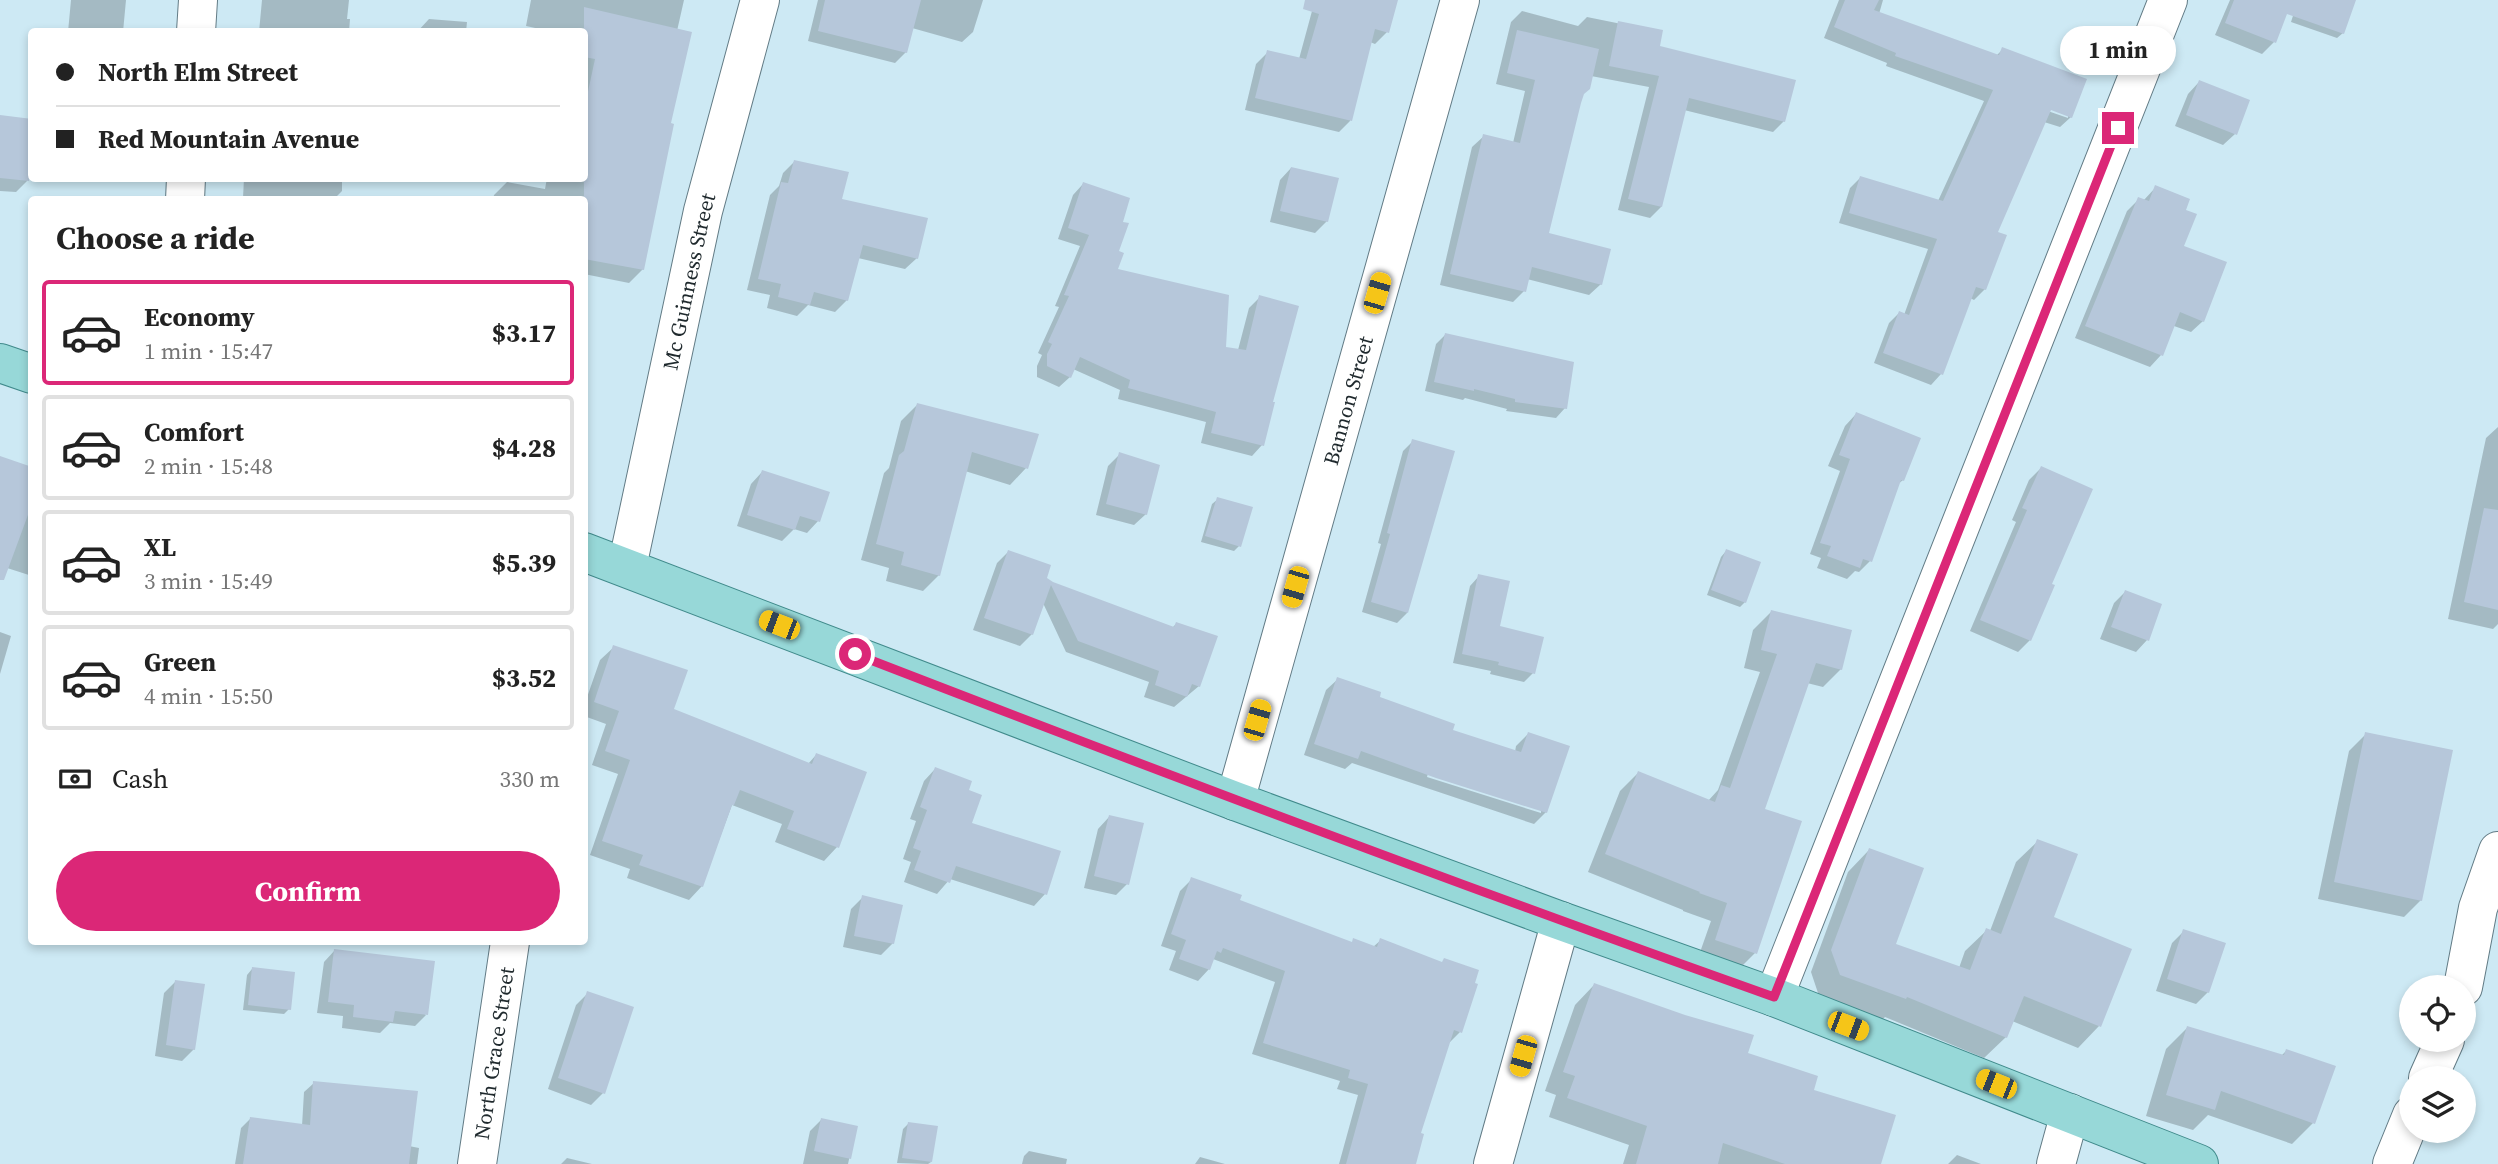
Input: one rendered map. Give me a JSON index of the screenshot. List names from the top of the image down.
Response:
{
  "streets": {
    "street": ["Mc Guinness Street", "Bannon Street", "North Grace Street"]
  },
  "page": {
    "bubble": "1 min",
    "banner": ["North Elm Street", "Red Mountain Avenue"],
    "heading": "Choose a ride",
    "list": [
      {
        "name": "Economy",
        "note": "1 min · 15:47",
        "value": "$3.17"
      },
      {
        "name": "Comfort",
        "note": "2 min · 15:48",
        "value": "$4.28"
      },
      {
        "name": "XL",
        "note": "3 min · 15:49",
        "value": "$5.39"
      },
      {
        "name": "Green",
        "note": "4 min · 15:50",
        "value": "$3.52"
      }
    ],
    "pay": ["Cash", "330 m"],
    "buttons": "Confirm"
  }
}
